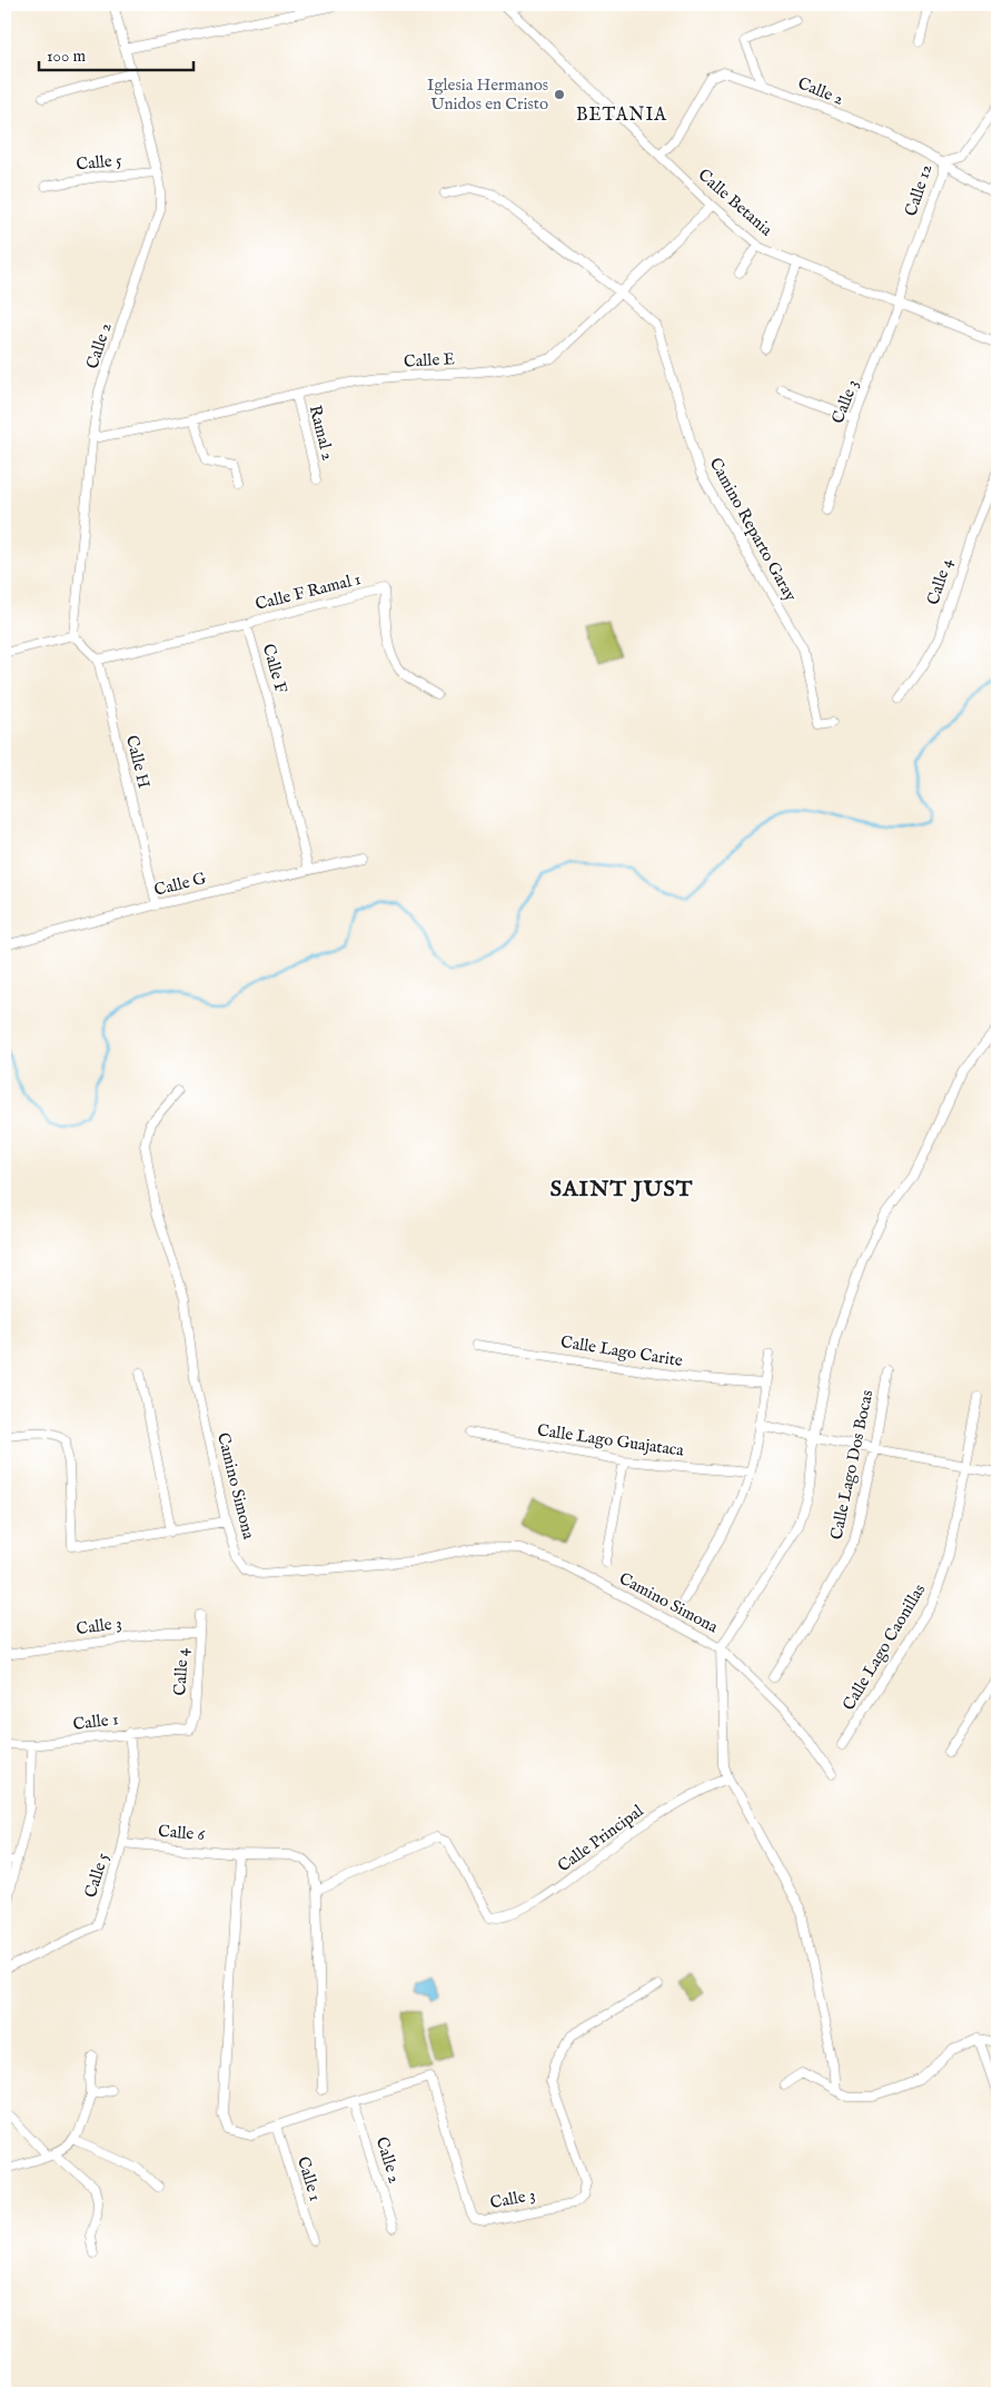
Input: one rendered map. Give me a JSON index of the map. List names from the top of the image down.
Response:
{
  "streets": {
    "street": [
      "Calle 2",
      "Calle 5",
      "Calle 12",
      "Calle Betania",
      "Calle E",
      "Calle 3",
      "Ramal 2",
      "Camino Reparto Garay",
      "Calle 4",
      "Calle F Ramal 1",
      "Calle F",
      "Calle H",
      "Calle G",
      "Calle Lago Carite",
      "Calle Lago Guajataca",
      "Calle Lago Dos Bocas",
      "Camino Simona",
      "Calle Lago Caonillas",
      "Calle 1",
      "Calle 6",
      "Calle Principal"
    ]
  },
  "crossings": [
    ["Calle 2", "Calle 5"],
    ["Calle 2", "Calle 12"],
    ["Calle 2", "Calle Betania"],
    ["Calle 2", "Calle E"],
    ["Calle 2", "Calle 3"],
    ["Calle 5", "Calle 1"],
    ["Calle 5", "Calle 6"],
    ["Calle 12", "Calle Betania"],
    ["Calle 12", "Calle 3"],
    ["Calle Betania", "Calle E"],
    ["Calle Betania", "Calle 3"],
    ["Calle E", "Ramal 2"],
    ["Calle E", "Camino Reparto Garay"],
    ["Calle 3", "Calle 4"],
    ["Calle 3", "Calle 1"],
    ["Calle 3", "Calle 6"],
    ["Calle 4", "Calle 1"],
    ["Calle F Ramal 1", "Calle F"],
    ["Calle F", "Calle H"],
    ["Calle F", "Calle G"],
    ["Calle H", "Calle G"],
    ["Calle 6", "Calle Principal"]
  ],
  "districts": ["BETANIA", "SAINT JUST"],
  "places": ["Iglesia Hermanos Unidos en Cristo"],
  "scale_bar": "100 m"
}
